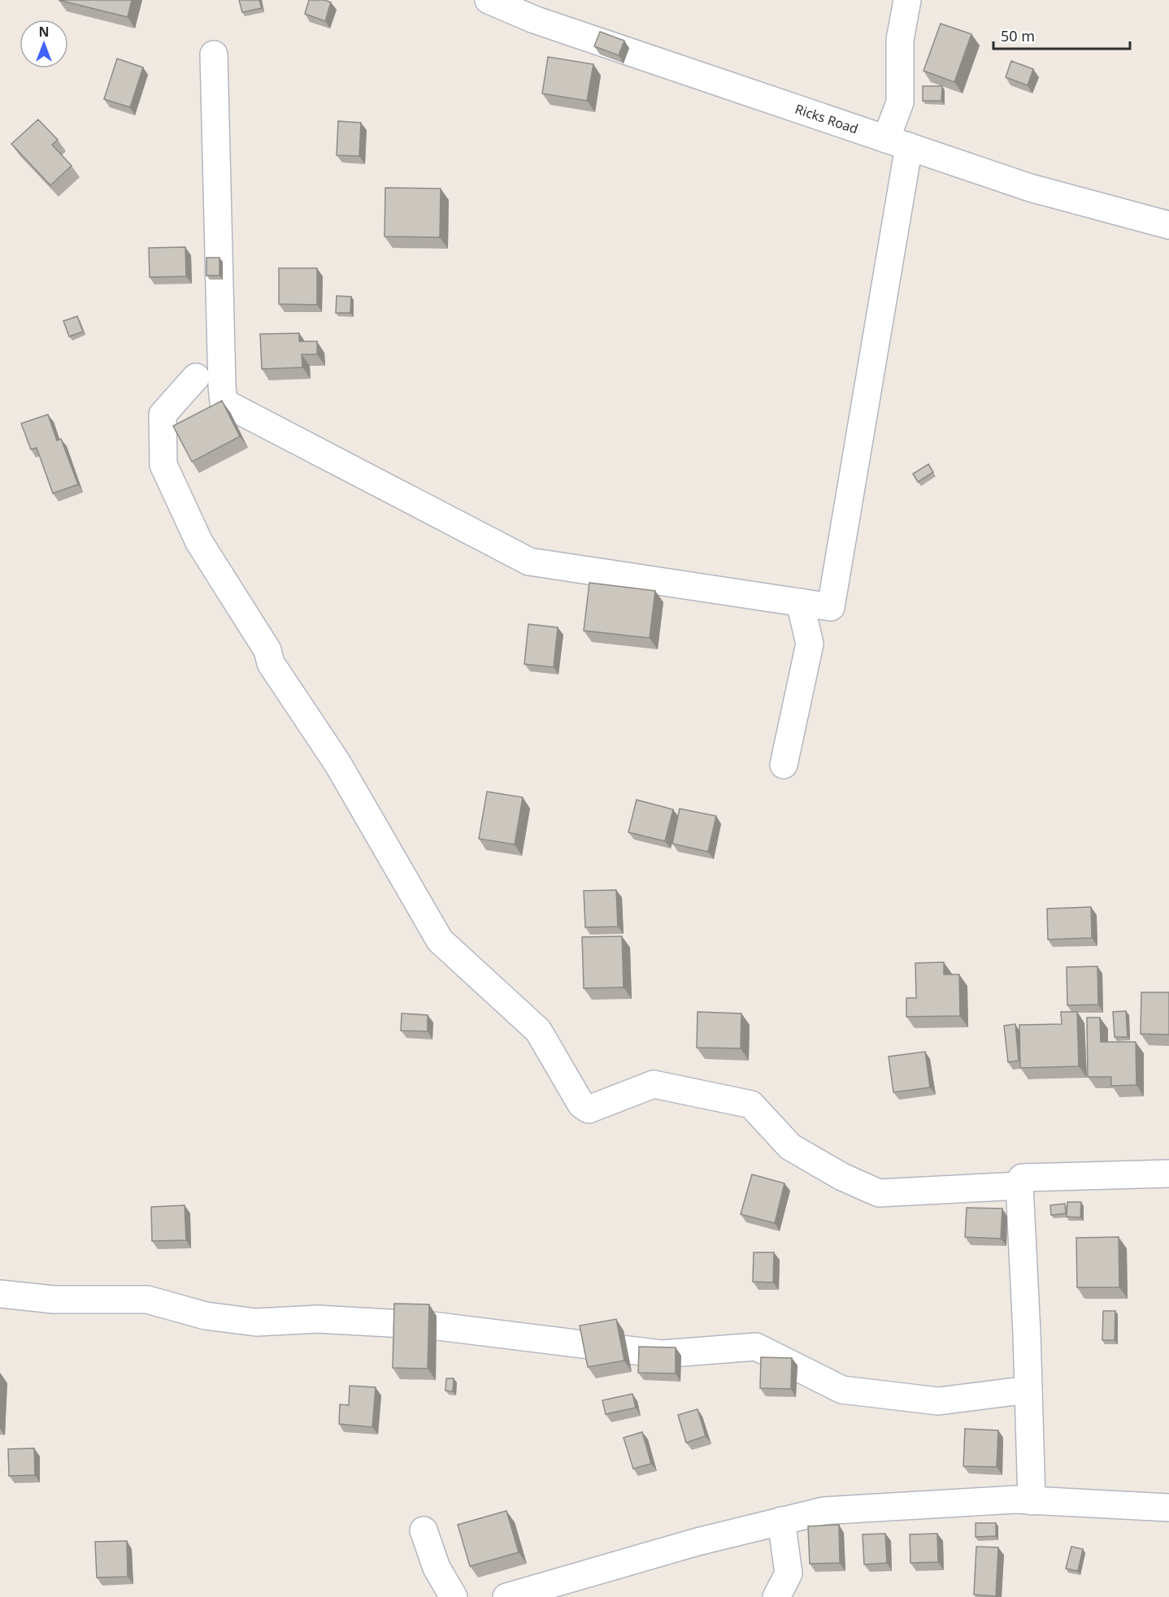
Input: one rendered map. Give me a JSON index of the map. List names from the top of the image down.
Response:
{
  "streets": {
    "street": ["Ricks Road"]
  },
  "scale_bar": "50 m",
  "north": "top"
}
